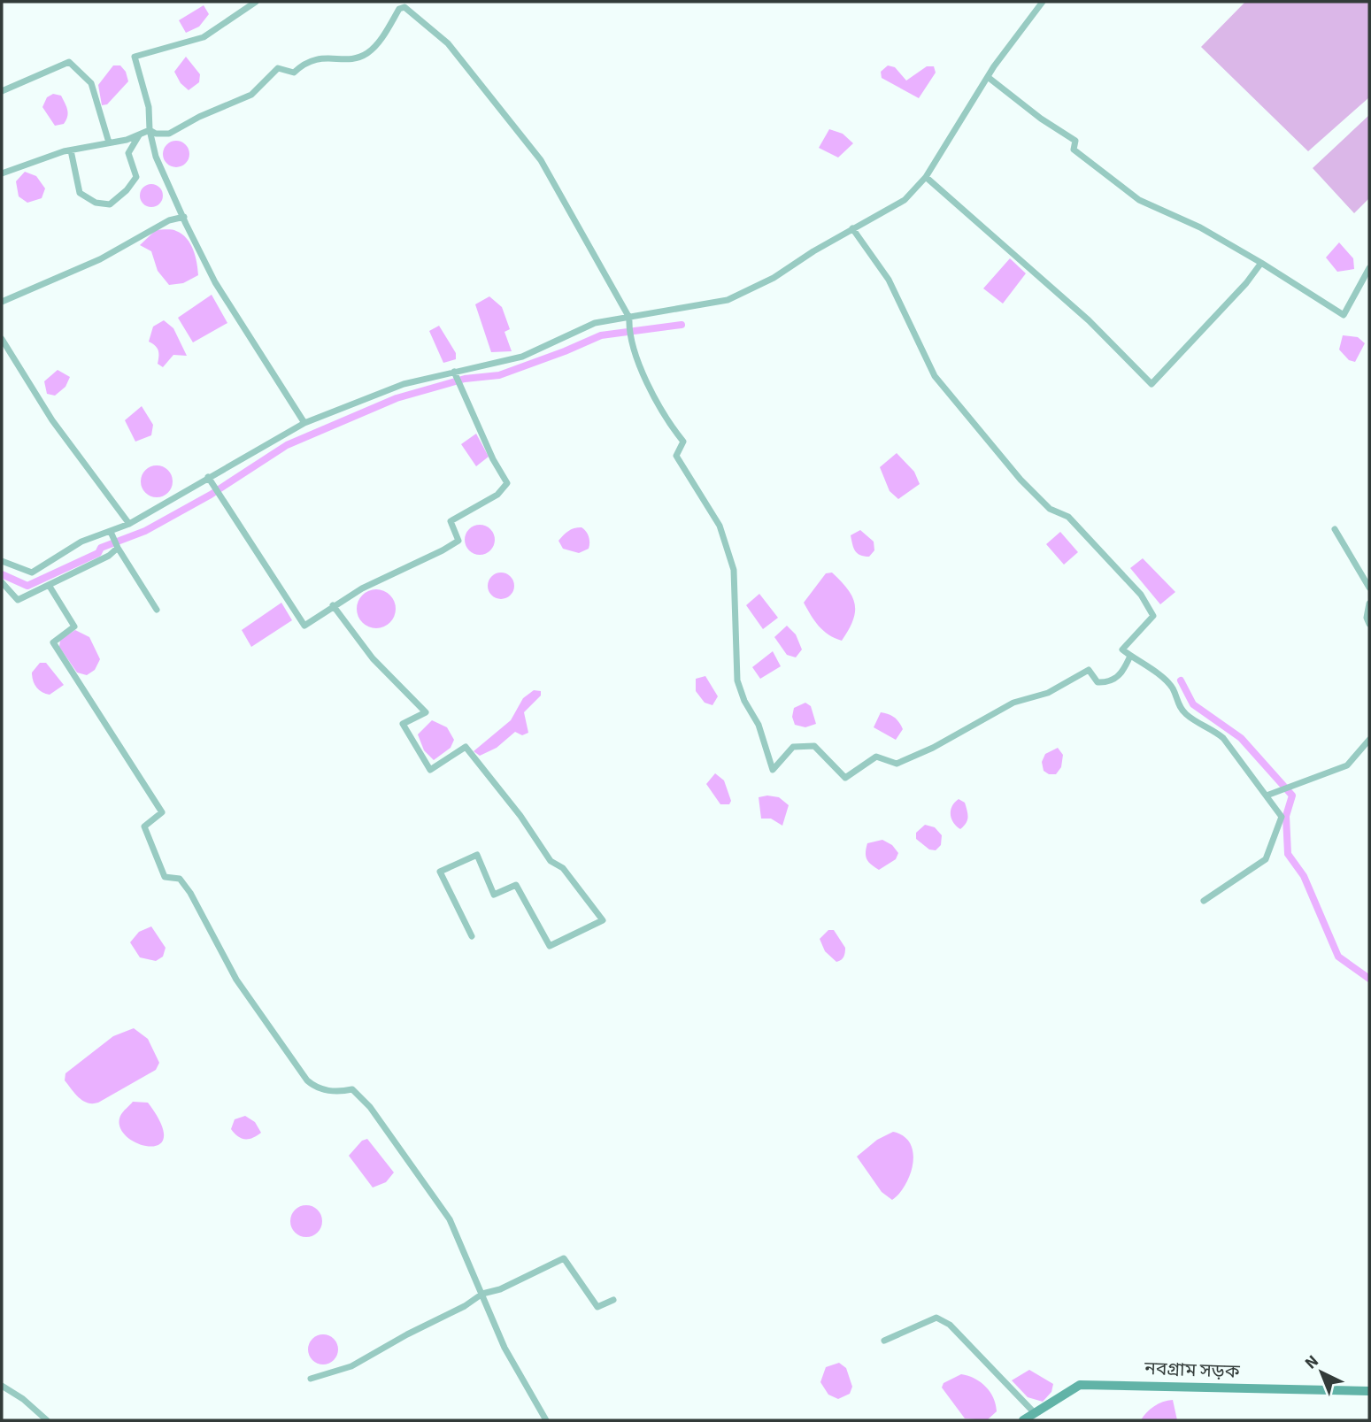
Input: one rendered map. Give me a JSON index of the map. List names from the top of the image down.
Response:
{
  "streets": {
    "main road": ["নবগ্রাম সড়ক"]
  },
  "north": "top left"
}
